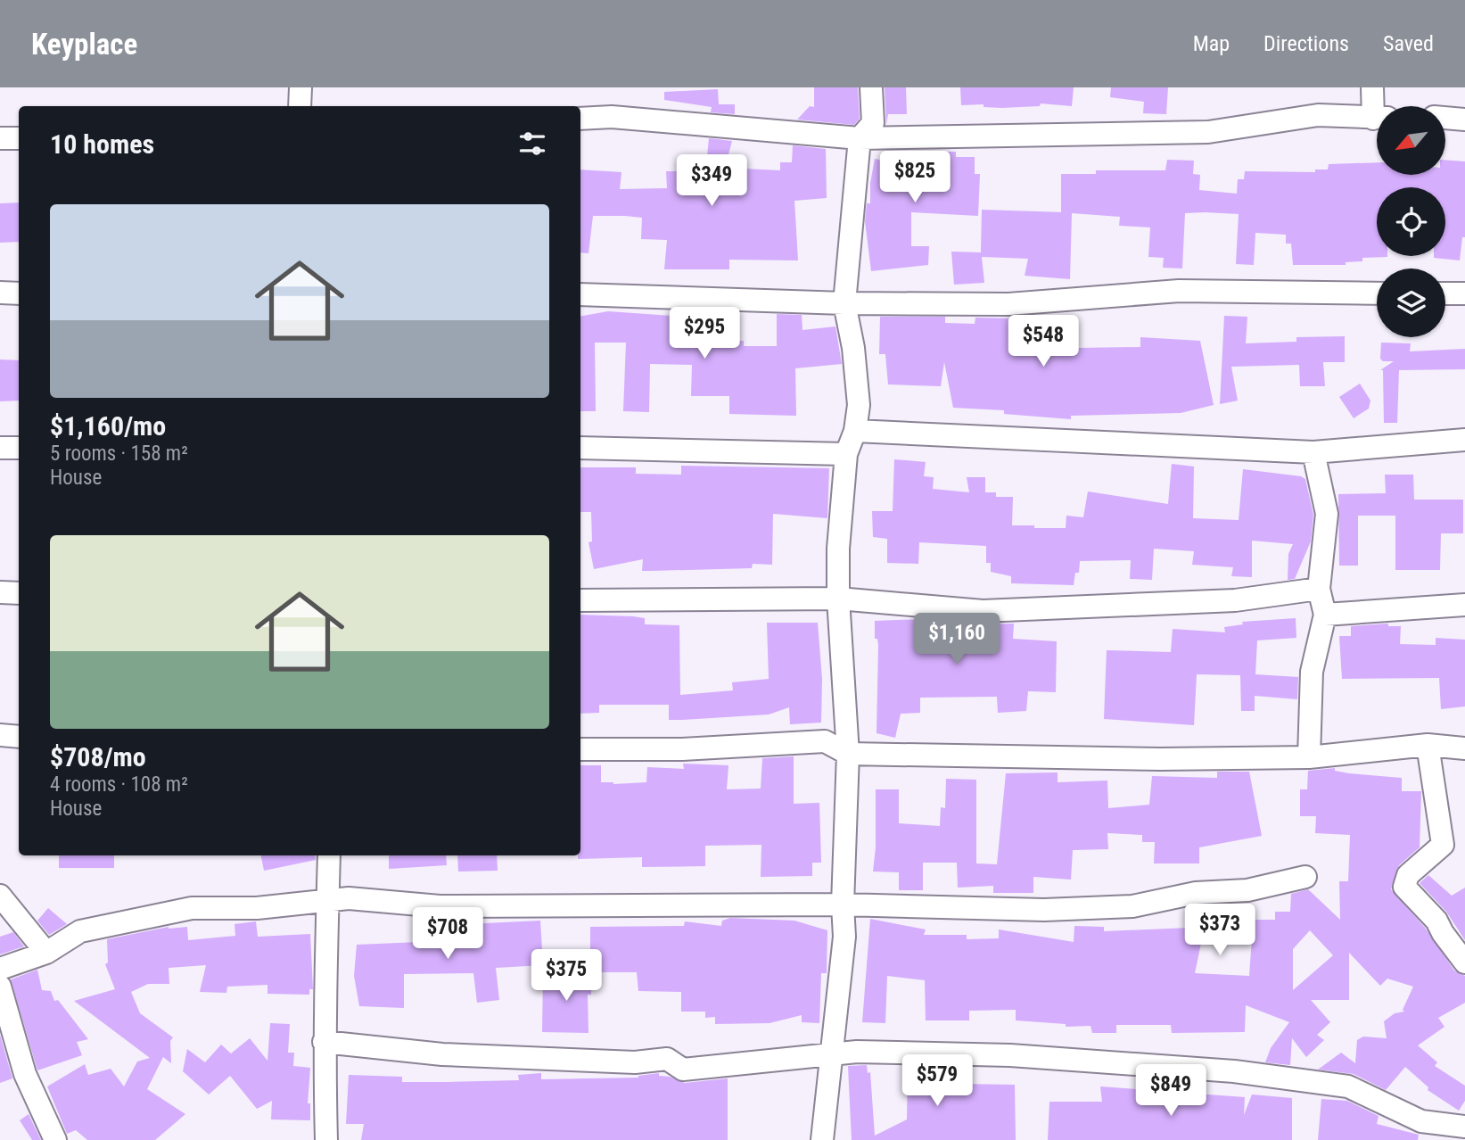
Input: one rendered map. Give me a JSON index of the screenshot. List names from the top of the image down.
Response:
{
  "north": "bottom left",
  "page": {
    "header": "Keyplace",
    "nav": ["Map", "Directions", "Saved"],
    "heading": "10 homes",
    "price": [
      "$825",
      "$349",
      "$295",
      "$548",
      "$1,160",
      "$373",
      "$708",
      "$375",
      "$579",
      "$849"
    ],
    "list": [
      {
        "name": "$1,160/mo",
        "note": "5 rooms · 158 m² · House"
      },
      {
        "name": "$708/mo",
        "note": "4 rooms · 108 m² · House"
      }
    ]
  }
}
